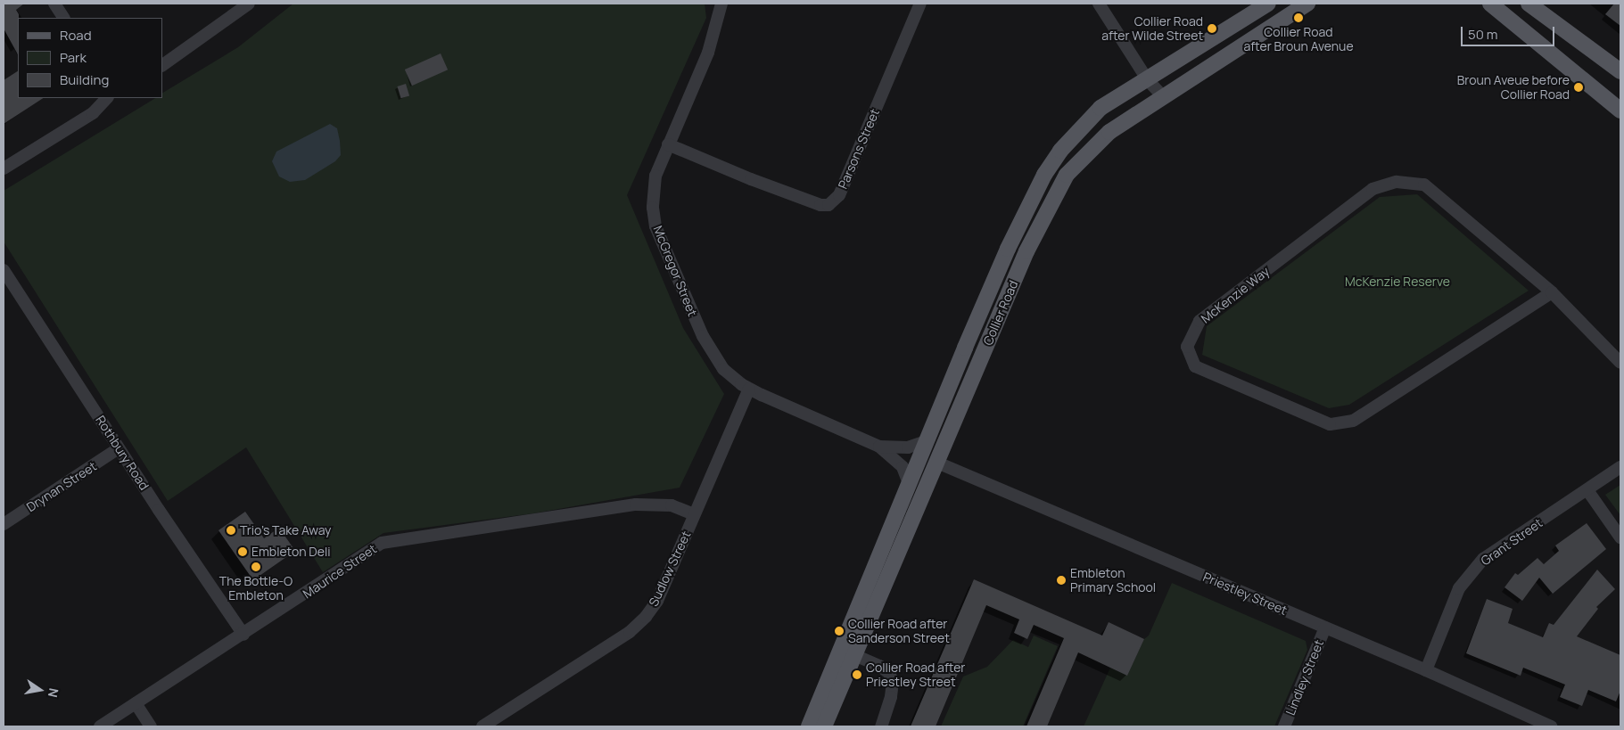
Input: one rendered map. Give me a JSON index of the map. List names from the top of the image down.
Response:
{
  "streets": {
    "main road": ["Collier Road"],
    "street": [
      "Parsons Street",
      "McGregor Street",
      "McKenzie Way",
      "Rothbury Road",
      "Drynan Street",
      "Grant Street",
      "Sudlow Street",
      "Maurice Street",
      "Priestley Street",
      "Lindley Street"
    ]
  },
  "crossings": [
    ["Parsons Street", "McGregor Street"],
    ["McGregor Street", "Collier Road"],
    ["McGregor Street", "Sudlow Street"],
    ["Collier Road", "Priestley Street"],
    ["Rothbury Road", "Drynan Street"],
    ["Rothbury Road", "Maurice Street"],
    ["Grant Street", "Priestley Street"],
    ["Sudlow Street", "Maurice Street"],
    ["Priestley Street", "Lindley Street"]
  ],
  "parks": ["McKenzie Reserve"],
  "places": [
    "Collier Road after Broun Avenue",
    "Collier Road after Wilde Street",
    "Broun Aveue before Collier Road",
    "Trio's Take Away",
    "Embleton Deli",
    "The Bottle-O Embleton",
    "Embleton Primary School",
    "Collier Road after Sanderson Street",
    "Collier Road after Priestley Street"
  ],
  "legend": ["Road", "Park", "Building"],
  "scale_bar": "50 m",
  "north": "right"
}
